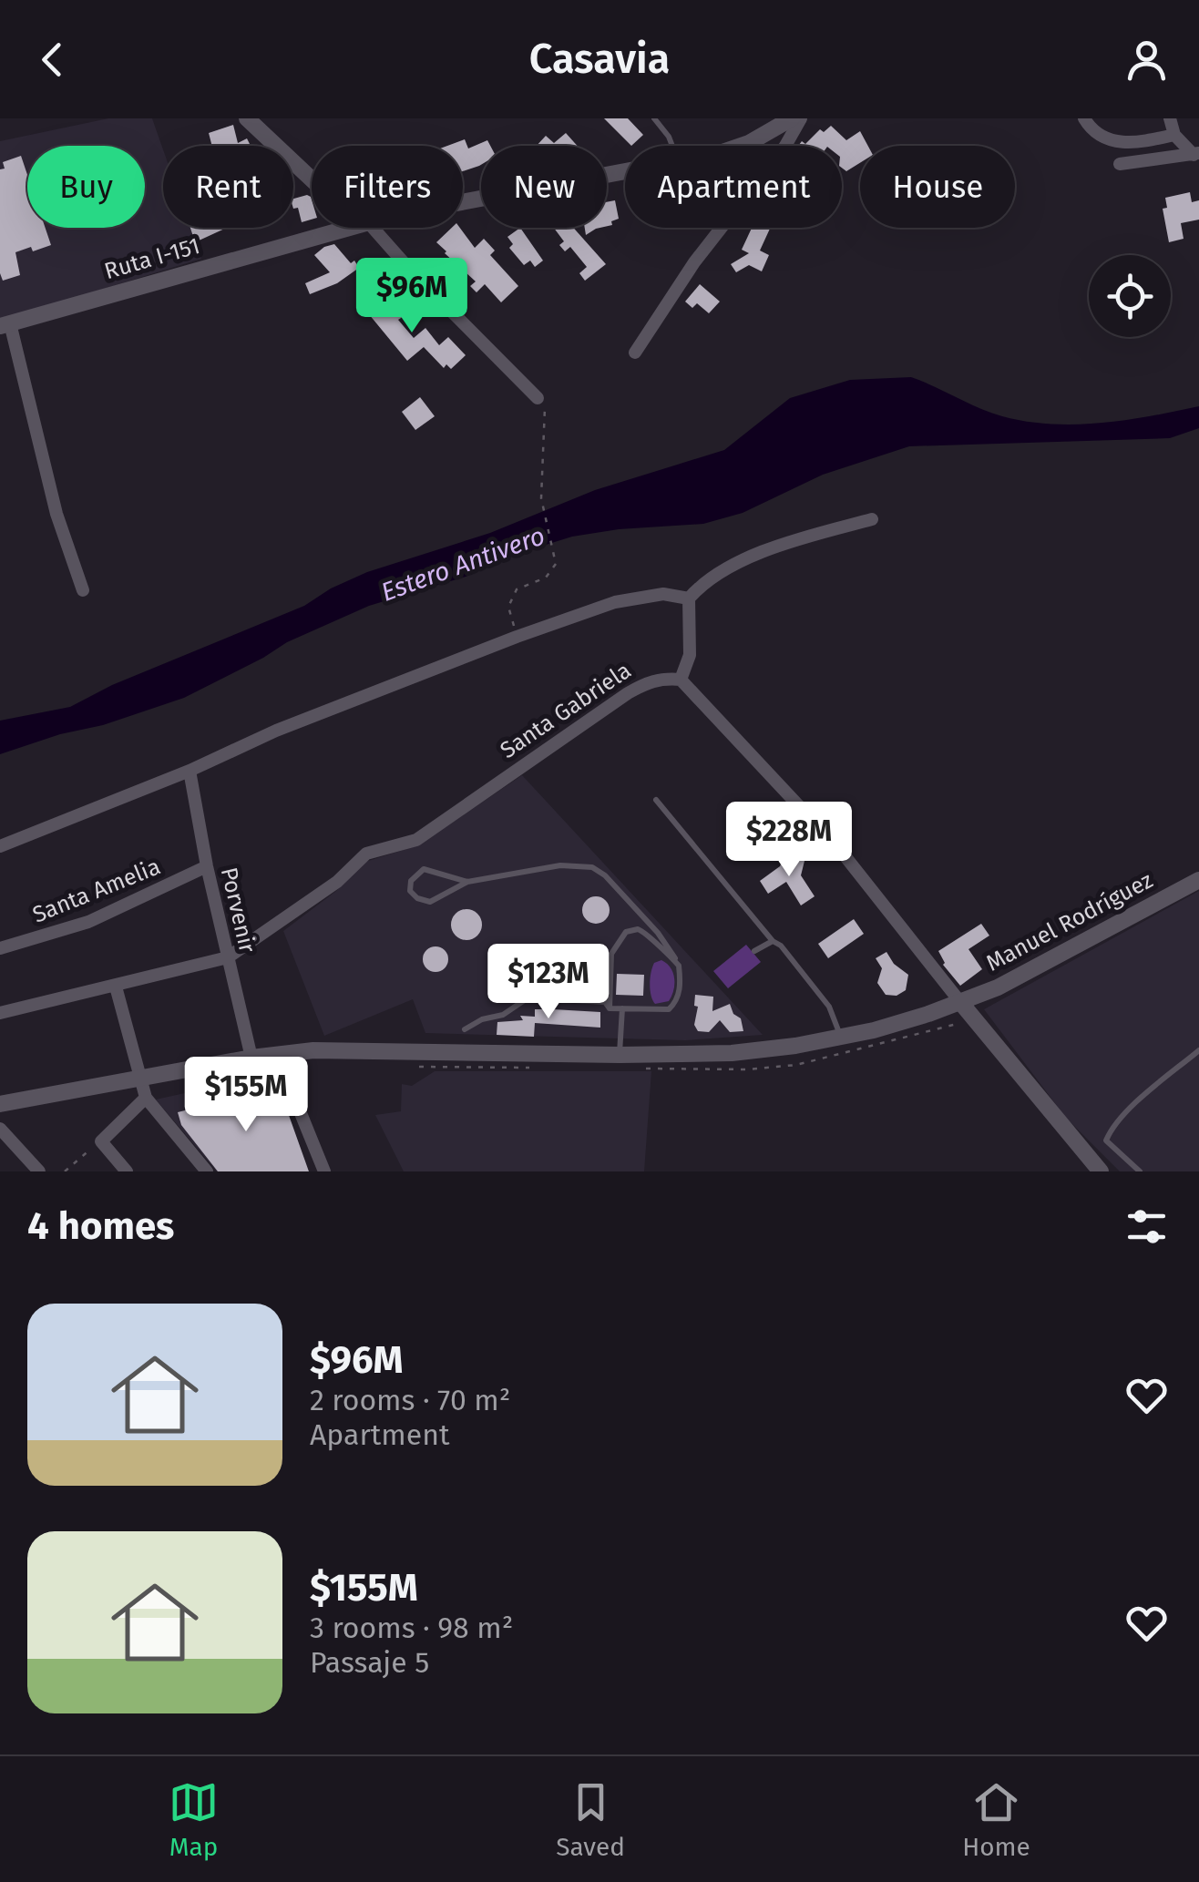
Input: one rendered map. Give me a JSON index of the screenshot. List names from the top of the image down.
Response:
{
  "streets": {
    "street": [
      "Ruta I-151",
      "Santa Gabriela",
      "Santa Amelia",
      "Porvenir",
      "Manuel Rodríguez"
    ]
  },
  "crossings": [
    ["Santa Gabriela", "Porvenir"],
    ["Santa Amelia", "Porvenir"],
    ["Porvenir", "Manuel Rodríguez"]
  ],
  "water": ["Estero Antivero"],
  "page": {
    "header": "Casavia",
    "chip": [
      "Buy",
      "Rent",
      "Filters",
      "New",
      "Apartment",
      "House"
    ],
    "price": [
      "$96M",
      "$228M",
      "$123M",
      "$155M"
    ],
    "heading": "4 homes",
    "list": [
      {
        "name": "$96M",
        "note": "2 rooms · 70 m² · Apartment"
      },
      {
        "name": "$155M",
        "note": "3 rooms · 98 m² · Passaje 5"
      }
    ],
    "tabs": ["Map", "Saved", "Home"]
  }
}
